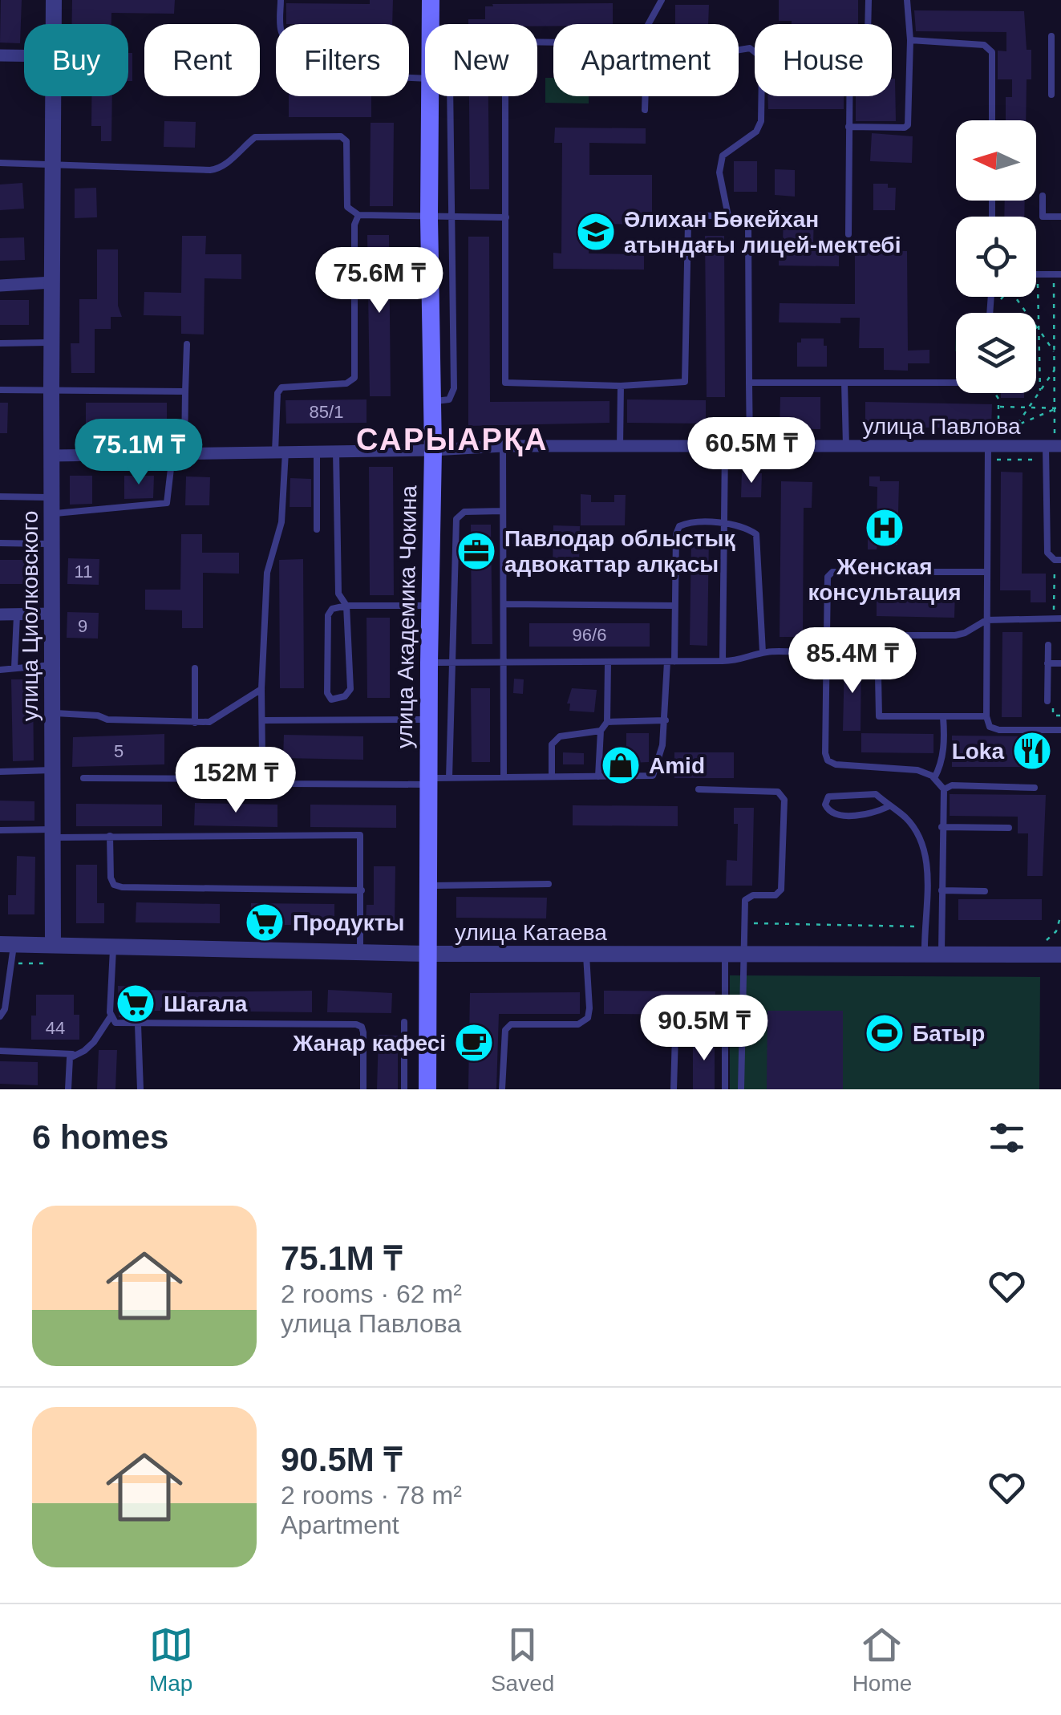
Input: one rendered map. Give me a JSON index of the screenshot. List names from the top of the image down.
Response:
{
  "streets": {
    "main road": ["улица Академика Чокина"],
    "street": ["улица Павлова", "улица Циолковского", "улица Катаева"]
  },
  "crossings": [
    ["улица Павлова", "улица Циолковского"],
    ["улица Павлова", "улица Академика Чокина"],
    ["улица Циолковского", "улица Катаева"],
    ["улица Академика Чокина", "улица Катаева"]
  ],
  "districts": ["САРЫАРҚА"],
  "places": {
    "school or university": ["Әлихан Бөкейхан атындағы лицей-мектебі"],
    "hospital": ["Женская консультация"],
    "office": ["Павлодар облыстық адвокаттар алқасы"],
    "restaurant": ["Loka"],
    "shop": ["Amid"],
    "supermarket": ["Продукты", "Шагала"],
    "sports": ["Батыр"],
    "cafe": ["Жанар кафесі"]
  },
  "house_numbers": [
    "85/1",
    "11",
    "9",
    "96/6",
    "5",
    "44"
  ],
  "north": "left",
  "page": {
    "chip": [
      "Buy",
      "Rent",
      "Filters",
      "New",
      "Apartment",
      "House"
    ],
    "price": [
      "75.6M ₸",
      "60.5M ₸",
      "75.1M ₸",
      "85.4M ₸",
      "152M ₸",
      "90.5M ₸"
    ],
    "heading": "6 homes",
    "list": [
      {
        "name": "75.1M ₸",
        "note": "2 rooms · 62 m² · улица Павлова"
      },
      {
        "name": "90.5M ₸",
        "note": "2 rooms · 78 m² · Apartment"
      }
    ],
    "tabs": ["Map", "Saved", "Home"]
  }
}
